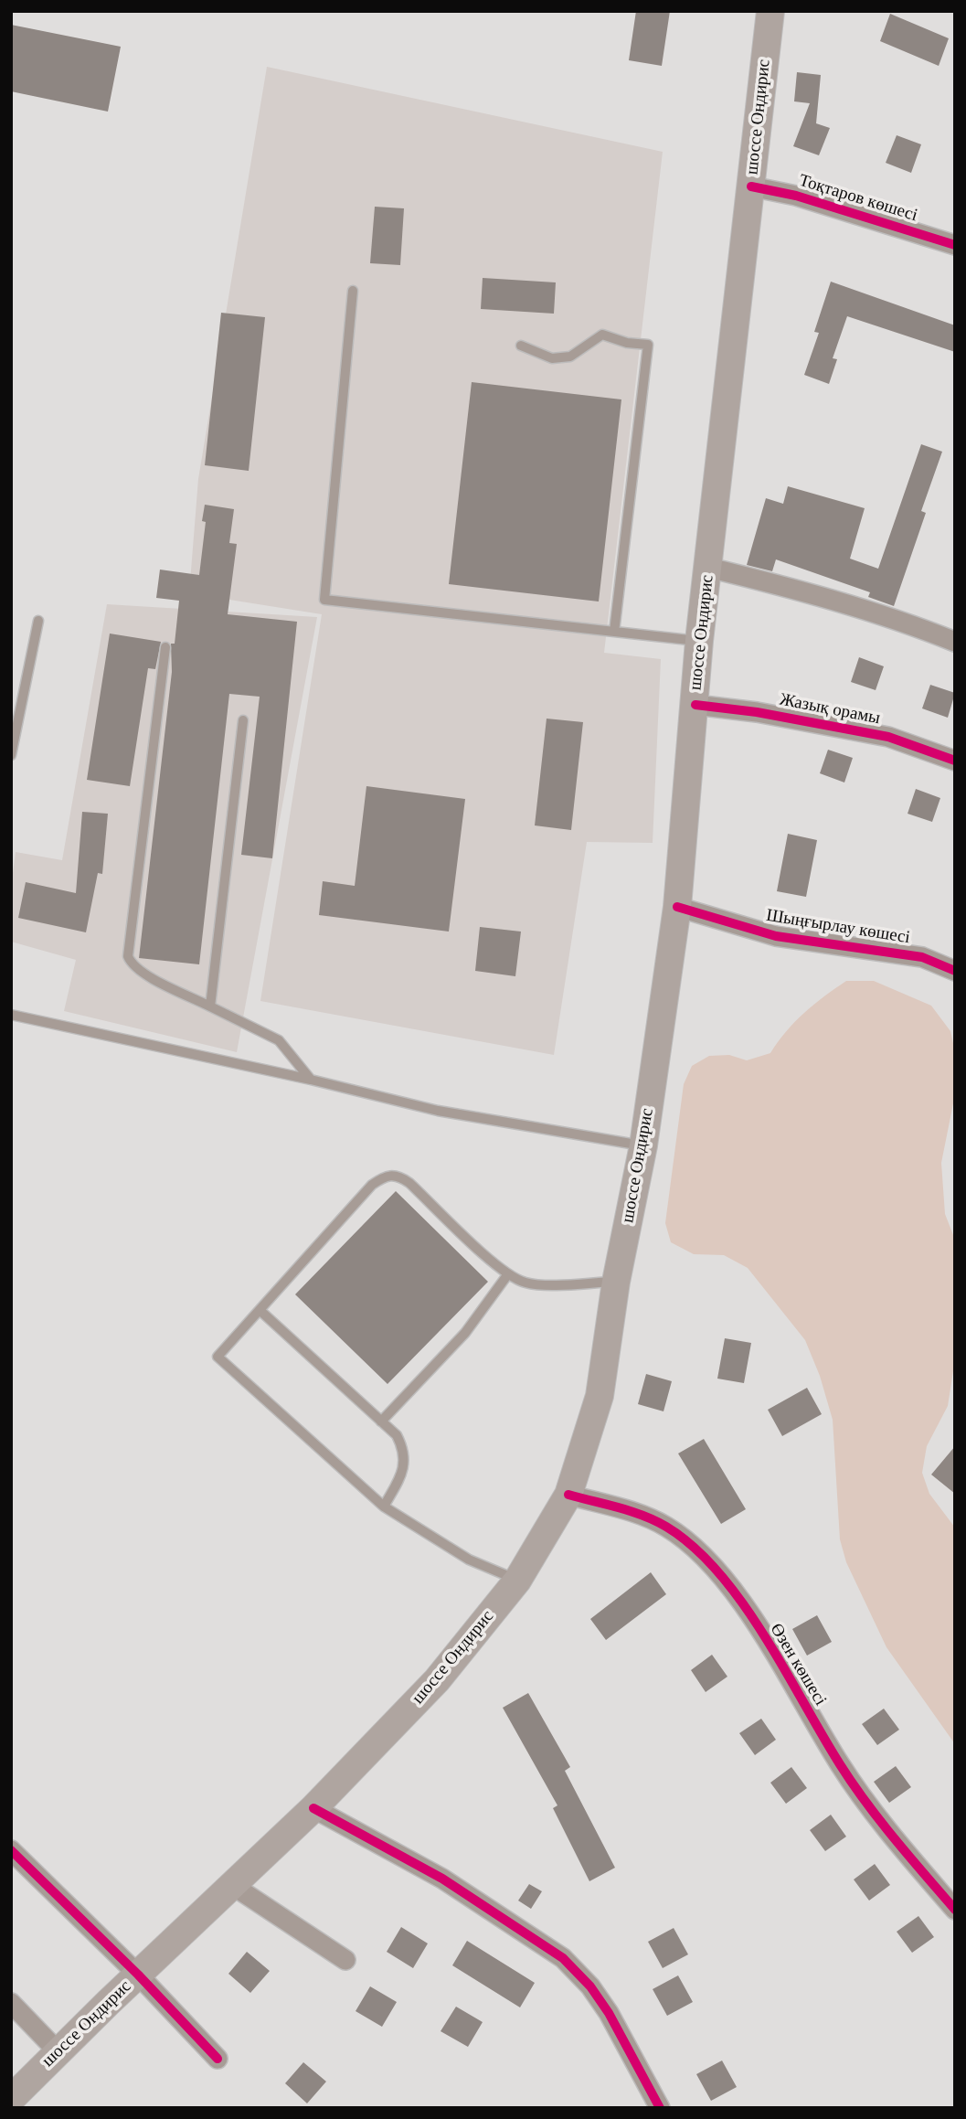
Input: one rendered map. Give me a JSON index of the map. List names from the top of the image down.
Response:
{
  "streets": {
    "main road": ["шоссе Ондирис"],
    "street": [
      "Тоқтаров көшесі",
      "Жазық орамы",
      "Шыңғырлау көшесі",
      "Өзен көшесі"
    ]
  },
  "crossings": [
    ["шоссе Ондирис", "Тоқтаров көшесі"],
    ["шоссе Ондирис", "Жазық орамы"],
    ["шоссе Ондирис", "Шыңғырлау көшесі"],
    ["шоссе Ондирис", "Өзен көшесі"]
  ]
}
